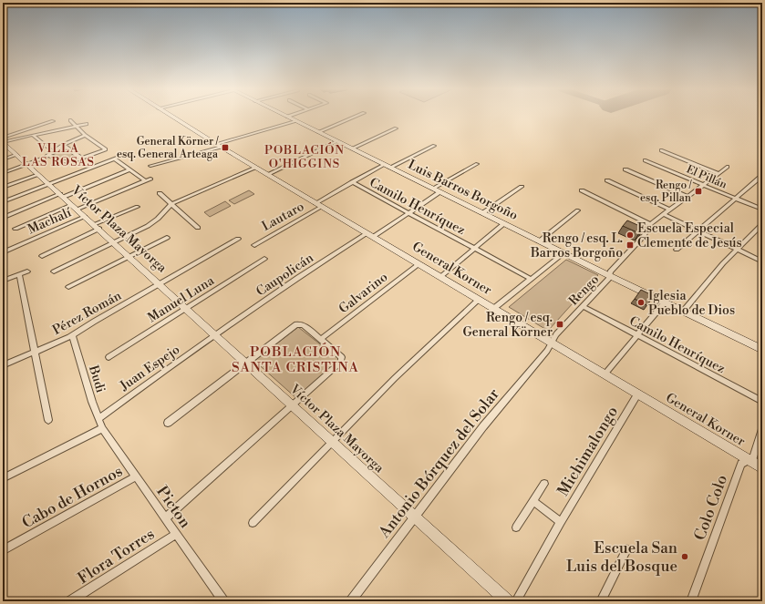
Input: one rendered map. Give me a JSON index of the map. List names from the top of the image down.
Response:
{
  "streets": {
    "street": [
      "El Pillán",
      "Luis Barros Borgoño",
      "Camilo Henríquez",
      "Lautaro",
      "Machalí",
      "Víctor Plaza Mayorga",
      "General Korner",
      "Caupolicán",
      "Rengo",
      "Galvarino",
      "Manuel Luna",
      "Pérez Román",
      "Juan Espejo",
      "Budi",
      "Michimalongo",
      "Antonio Bórquez del Solar",
      "Cabo de Hornos",
      "Picton",
      "Colo Colo",
      "Flora Torres"
    ]
  },
  "crossings": [
    ["El Pillán", "Rengo"],
    ["Luis Barros Borgoño", "Lautaro"],
    ["Luis Barros Borgoño", "Caupolicán"],
    ["Luis Barros Borgoño", "Rengo"],
    ["Camilo Henríquez", "Lautaro"],
    ["Camilo Henríquez", "Caupolicán"],
    ["Camilo Henríquez", "Rengo"],
    ["Lautaro", "General Korner"],
    ["Machalí", "Víctor Plaza Mayorga"],
    ["Víctor Plaza Mayorga", "Caupolicán"],
    ["Víctor Plaza Mayorga", "Manuel Luna"],
    ["Víctor Plaza Mayorga", "Pérez Román"],
    ["Víctor Plaza Mayorga", "Juan Espejo"],
    ["Víctor Plaza Mayorga", "Antonio Bórquez del Solar"],
    ["General Korner", "Caupolicán"],
    ["General Korner", "Rengo"],
    ["General Korner", "Galvarino"],
    ["General Korner", "Michimalongo"],
    ["General Korner", "Antonio Bórquez del Solar"],
    ["General Korner", "Colo Colo"],
    ["Caupolicán", "Juan Espejo"],
    ["Rengo", "Antonio Bórquez del Solar"],
    ["Pérez Román", "Budi"],
    ["Juan Espejo", "Budi"],
    ["Budi", "Picton"],
    ["Cabo de Hornos", "Picton"],
    ["Picton", "Flora Torres"]
  ],
  "districts": ["VILLA LAS ROSAS", "POBLACIÓN O'HIGGINS", "POBLACIÓN SANTA CRISTINA"],
  "places": {
    "transit": [
      "General Körner / esq. General Arteaga",
      "Rengo / esq. Pillan",
      "Rengo / esq. L. Barros Borgoño",
      "Rengo / esq. General Körner"
    ],
    "other": ["Escuela Especial Clemente de Jesús", "Iglesia Pueblo de Dios", "Escuela San Luis del Bosque"]
  }
}
